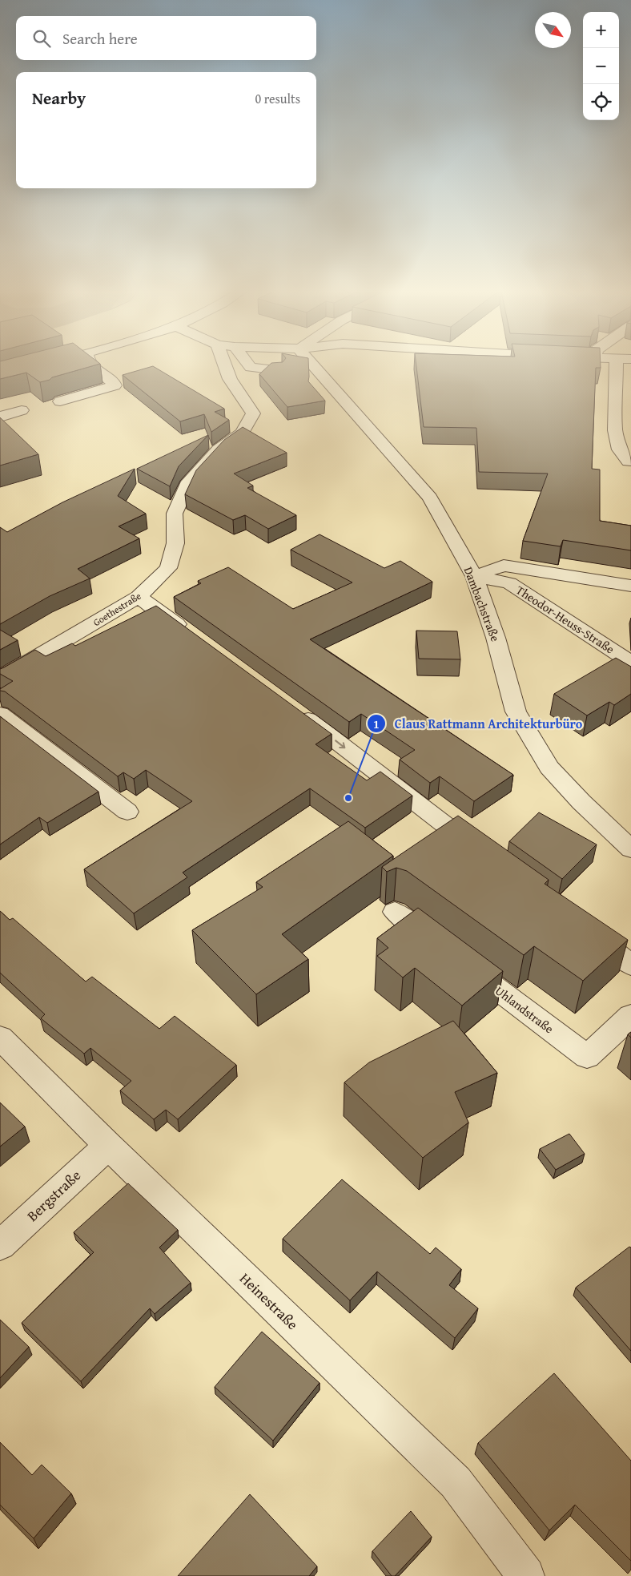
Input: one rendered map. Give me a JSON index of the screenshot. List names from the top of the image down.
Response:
{
  "streets": {
    "street": [
      "Dambachstraße",
      "Goethestraße",
      "Theodor-Heuss-Straße",
      "Uhlandstraße",
      "Bergstraße",
      "Heinestraße"
    ]
  },
  "crossings": [
    ["Dambachstraße", "Theodor-Heuss-Straße"],
    ["Bergstraße", "Heinestraße"]
  ],
  "places": ["Claus Rattmann Architekturbüro"],
  "north": "bottom right",
  "page": {
    "map_buttons": ["+", "−"],
    "search": "Search here",
    "heading": ["Nearby", "0 results"]
  }
}
